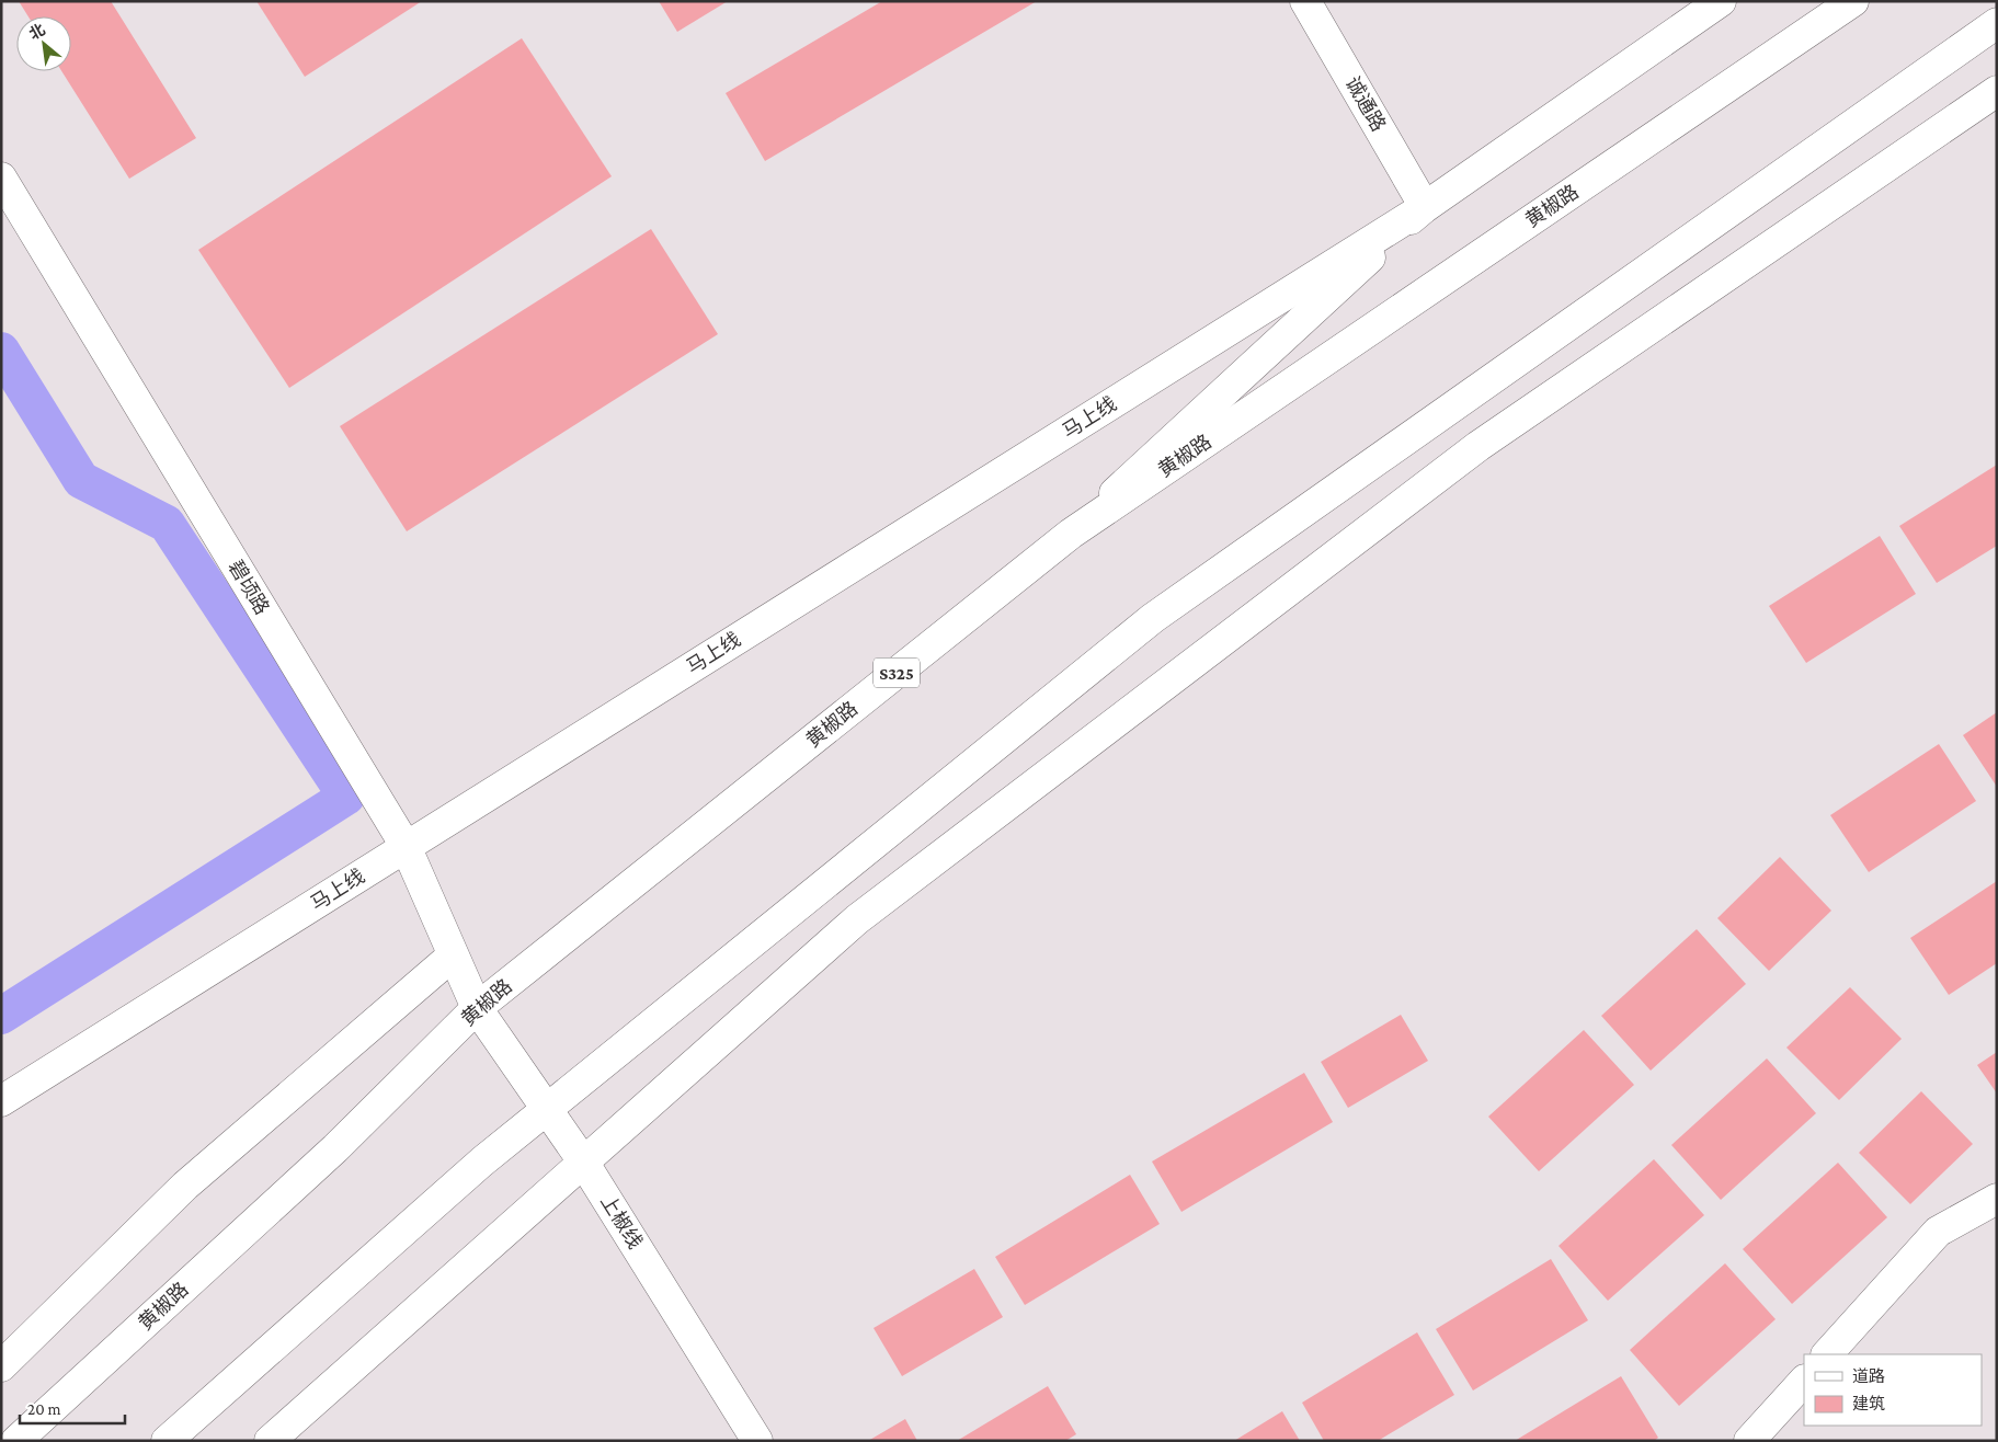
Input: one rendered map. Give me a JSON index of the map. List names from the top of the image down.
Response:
{
  "streets": {
    "main road": [
      "诚通路",
      "黄椒路",
      "马上线",
      "碧顷路",
      "S325",
      "上椒线"
    ]
  },
  "crossings": [
    ["诚通路", "马上线"],
    ["黄椒路", "碧顷路"],
    ["黄椒路", "上椒线"],
    ["马上线", "碧顷路"],
    ["碧顷路", "上椒线"]
  ],
  "legend": ["道路", "建筑"],
  "scale_bar": "20 m",
  "north": "top left"
}
